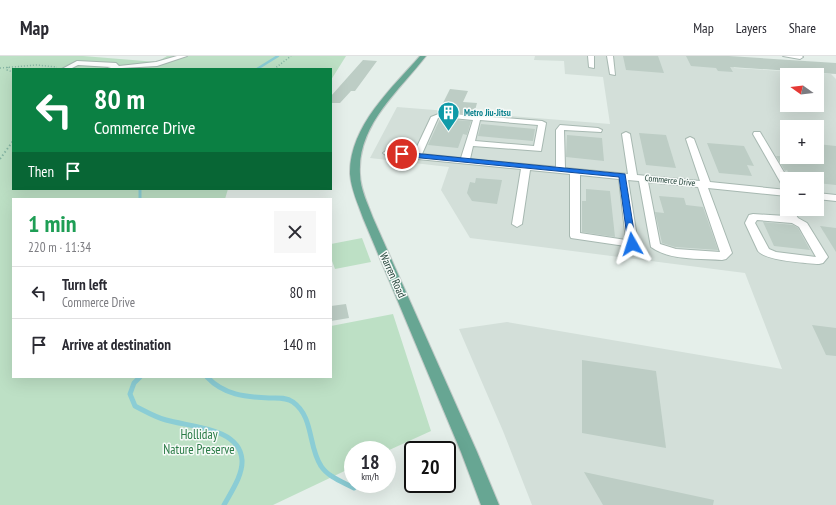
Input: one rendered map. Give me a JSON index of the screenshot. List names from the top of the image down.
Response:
{
  "streets": {
    "main road": ["Warren Road"],
    "street": ["Commerce Drive"]
  },
  "parks": ["Holliday Nature Preserve"],
  "places": {
    "building": ["Metro Jiu-Jitsu"]
  },
  "north": "left",
  "page": {
    "header": "Map",
    "nav": ["Map", "Layers", "Share"],
    "map_buttons": ["+", "−"],
    "turn": ["80 m", "Commerce Drive"],
    "then": "Then",
    "heading": ["1 min", "220 m · 11:34"],
    "list": [
      {
        "name": "Turn left",
        "note": "Commerce Drive",
        "value": "80 m"
      },
      {
        "name": "Arrive at destination",
        "value": "140 m"
      }
    ],
    "speed": "18 km/h",
    "limit": "20"
  }
}
